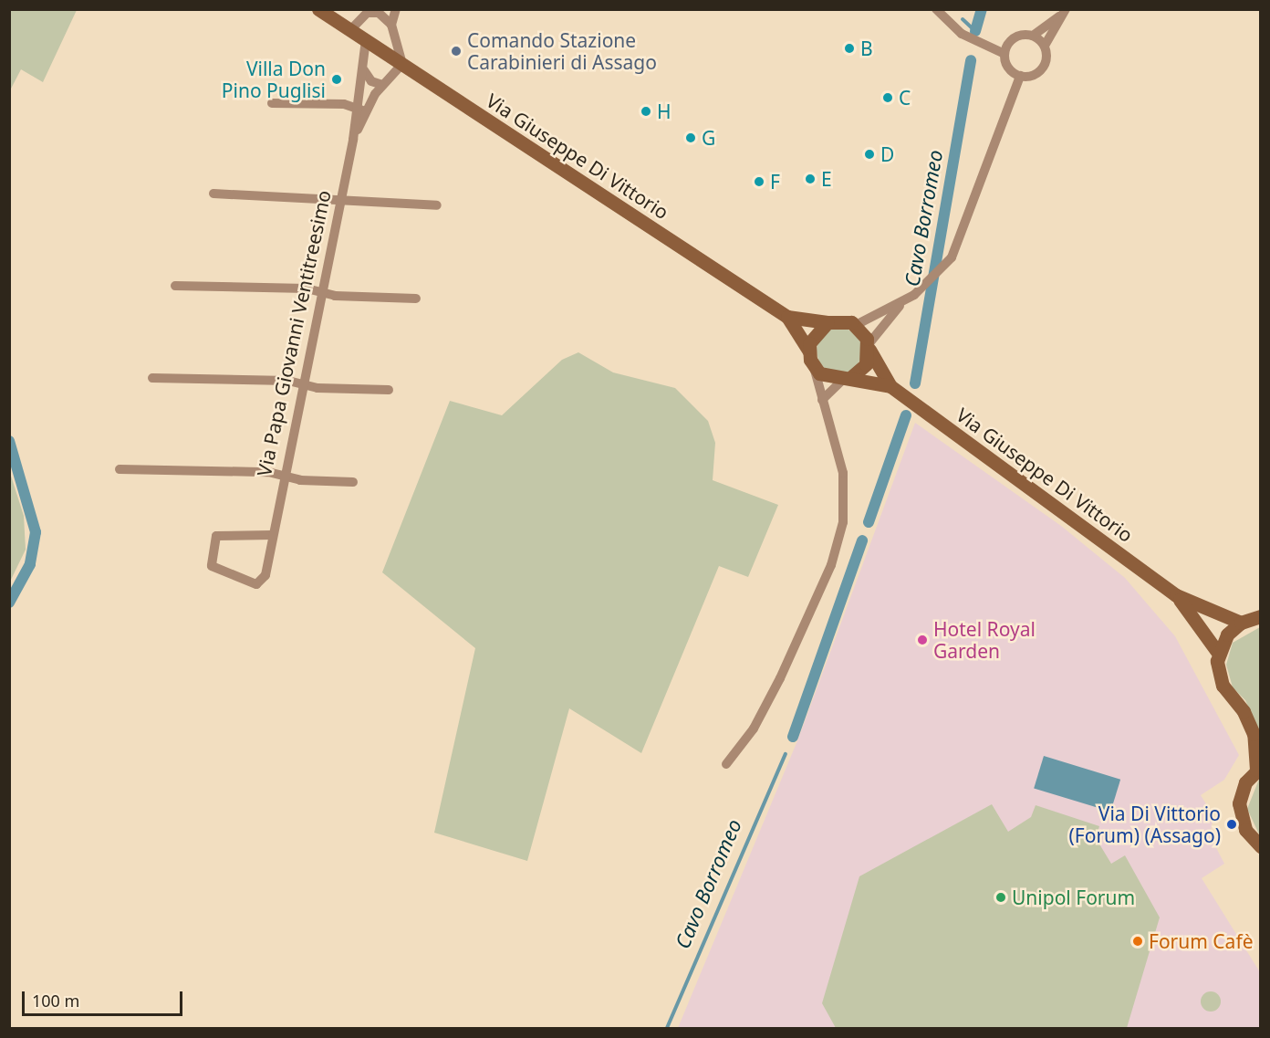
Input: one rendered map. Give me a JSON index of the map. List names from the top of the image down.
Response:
{
  "streets": {
    "main road": ["Via Giuseppe Di Vittorio"],
    "street": ["Via Papa Giovanni Ventitreesimo"]
  },
  "crossings": [
    ["Via Giuseppe Di Vittorio", "Via Papa Giovanni Ventitreesimo"]
  ],
  "water": ["Cavo Borromeo"],
  "places": [
    "B",
    "Comando Stazione Carabinieri di Assago",
    "Villa Don Pino Puglisi",
    "C",
    "H",
    "G",
    "D",
    "E",
    "F",
    "Hotel Royal Garden",
    "Via Di Vittorio (Forum) (Assago)",
    "Unipol Forum",
    "Forum Cafè"
  ],
  "scale_bar": "100 m"
}
